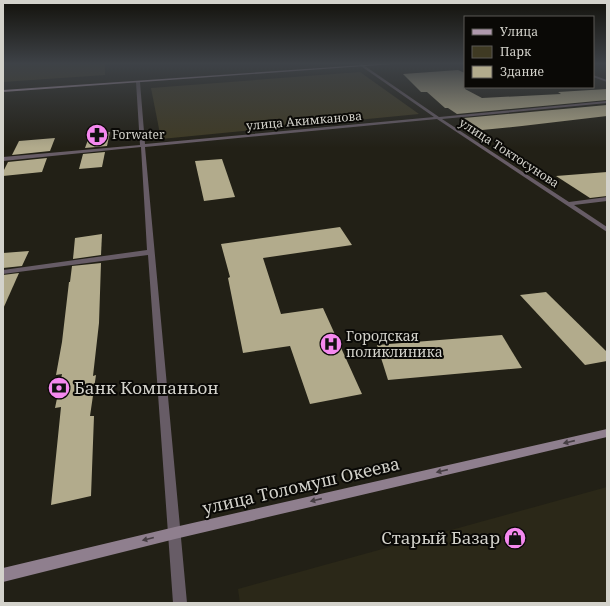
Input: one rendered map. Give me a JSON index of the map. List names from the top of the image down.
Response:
{
  "streets": {
    "street": ["улица Акимканова", "улица Токтосунова", "улица Толомуш Океева"]
  },
  "crossings": [
    ["улица Акимканова", "улица Токтосунова"]
  ],
  "one_way": ["улица Толомуш Океева"],
  "places": {
    "pharmacy": ["Forwater"],
    "hospital": ["Городская поликлиника"],
    "bank": ["Банк Компаньон"],
    "shop": ["Старый Базар"]
  },
  "legend": ["Улица", "Парк", "Здание"]
}
